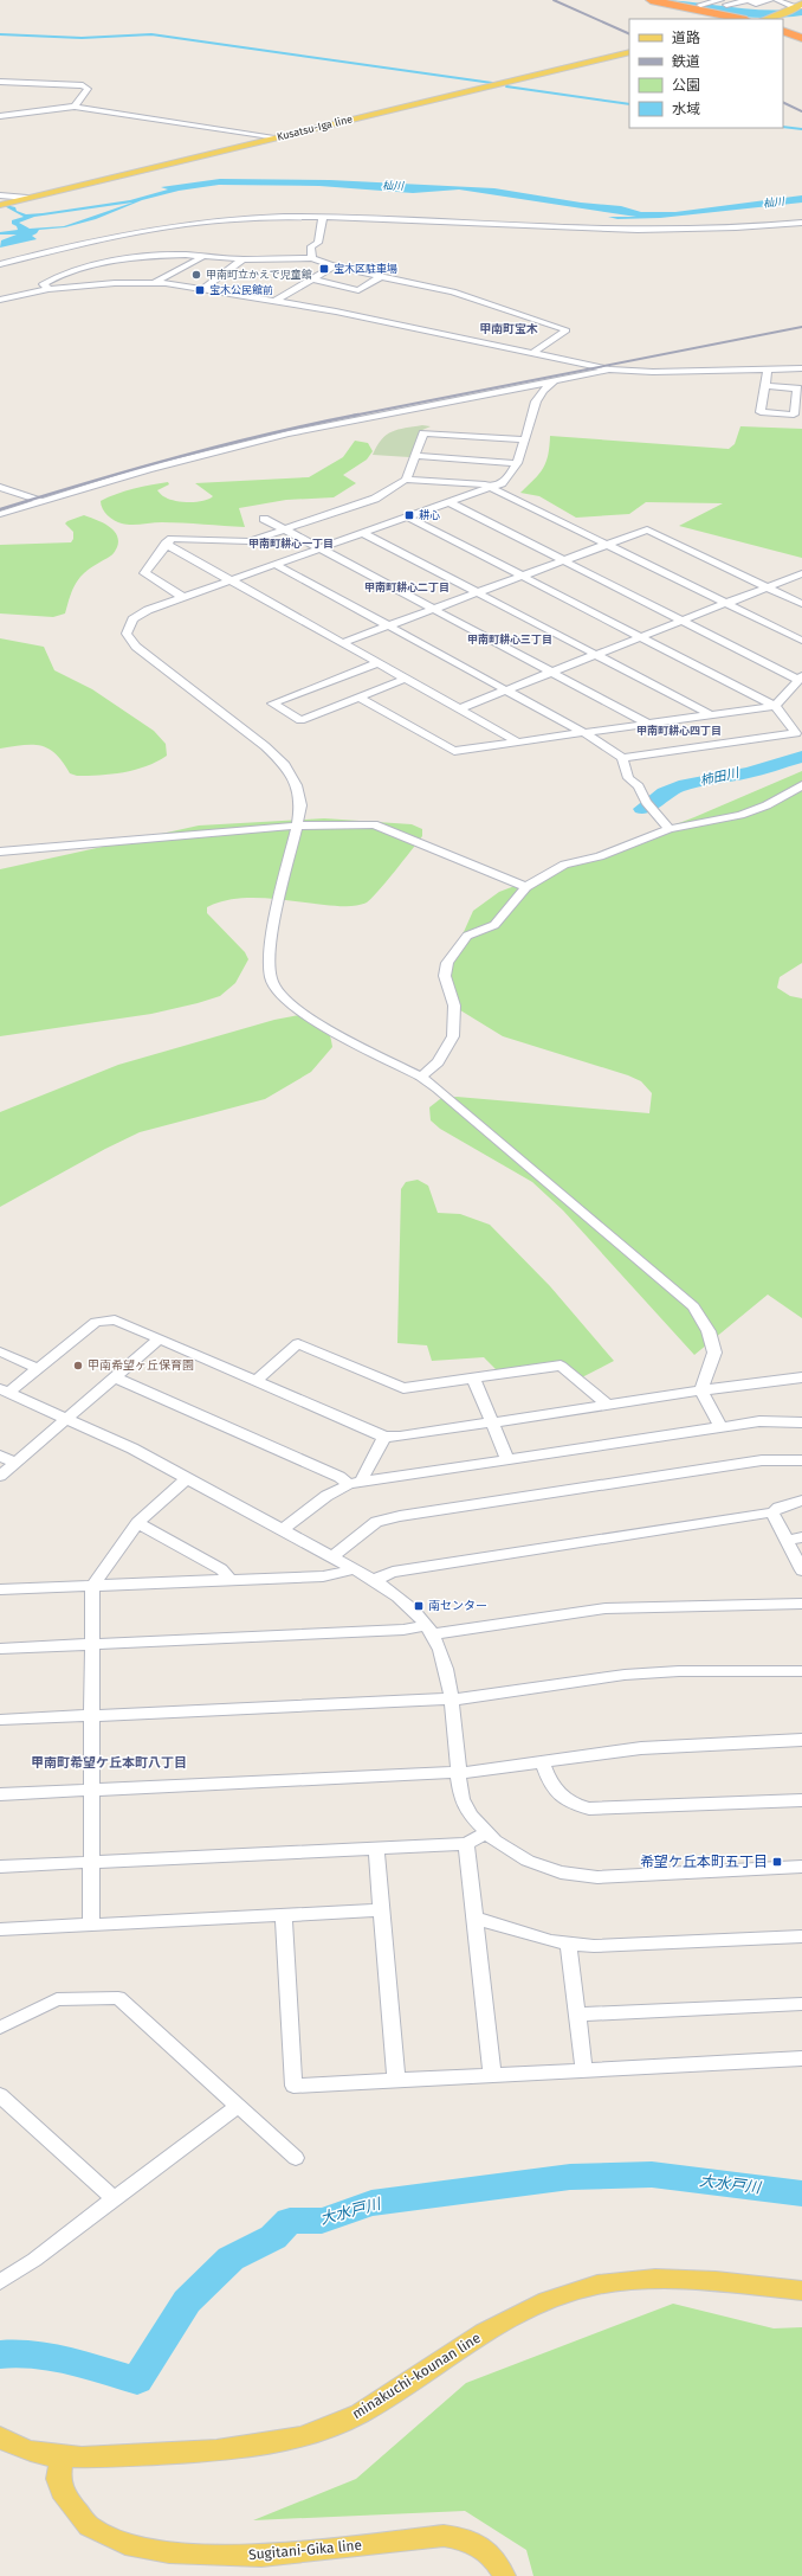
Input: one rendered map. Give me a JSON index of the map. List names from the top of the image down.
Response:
{
  "streets": {
    "main road": ["Kusatsu-Iga line", "minakuchi-kounan line", "Sugitani-Gika line"]
  },
  "crossings": [
    ["minakuchi-kounan line", "Sugitani-Gika line"]
  ],
  "districts": [
    "甲南町宝木",
    "甲南町耕心一丁目",
    "甲南町耕心二丁目",
    "甲南町耕心三丁目",
    "甲南町耕心四丁目",
    "甲南町希望ケ丘本町八丁目"
  ],
  "water": ["杣川", "柿田川", "大水戸川"],
  "places": {
    "transit": [
      "宝木区駐車場",
      "宝木公民館前",
      "耕心",
      "南センター",
      "希望ケ丘本町五丁目"
    ],
    "other": ["甲南町立かえで児童館", "甲南希望ヶ丘保育園"]
  },
  "legend": [
    "道路",
    "鉄道",
    "公園",
    "水域"
  ]
}
